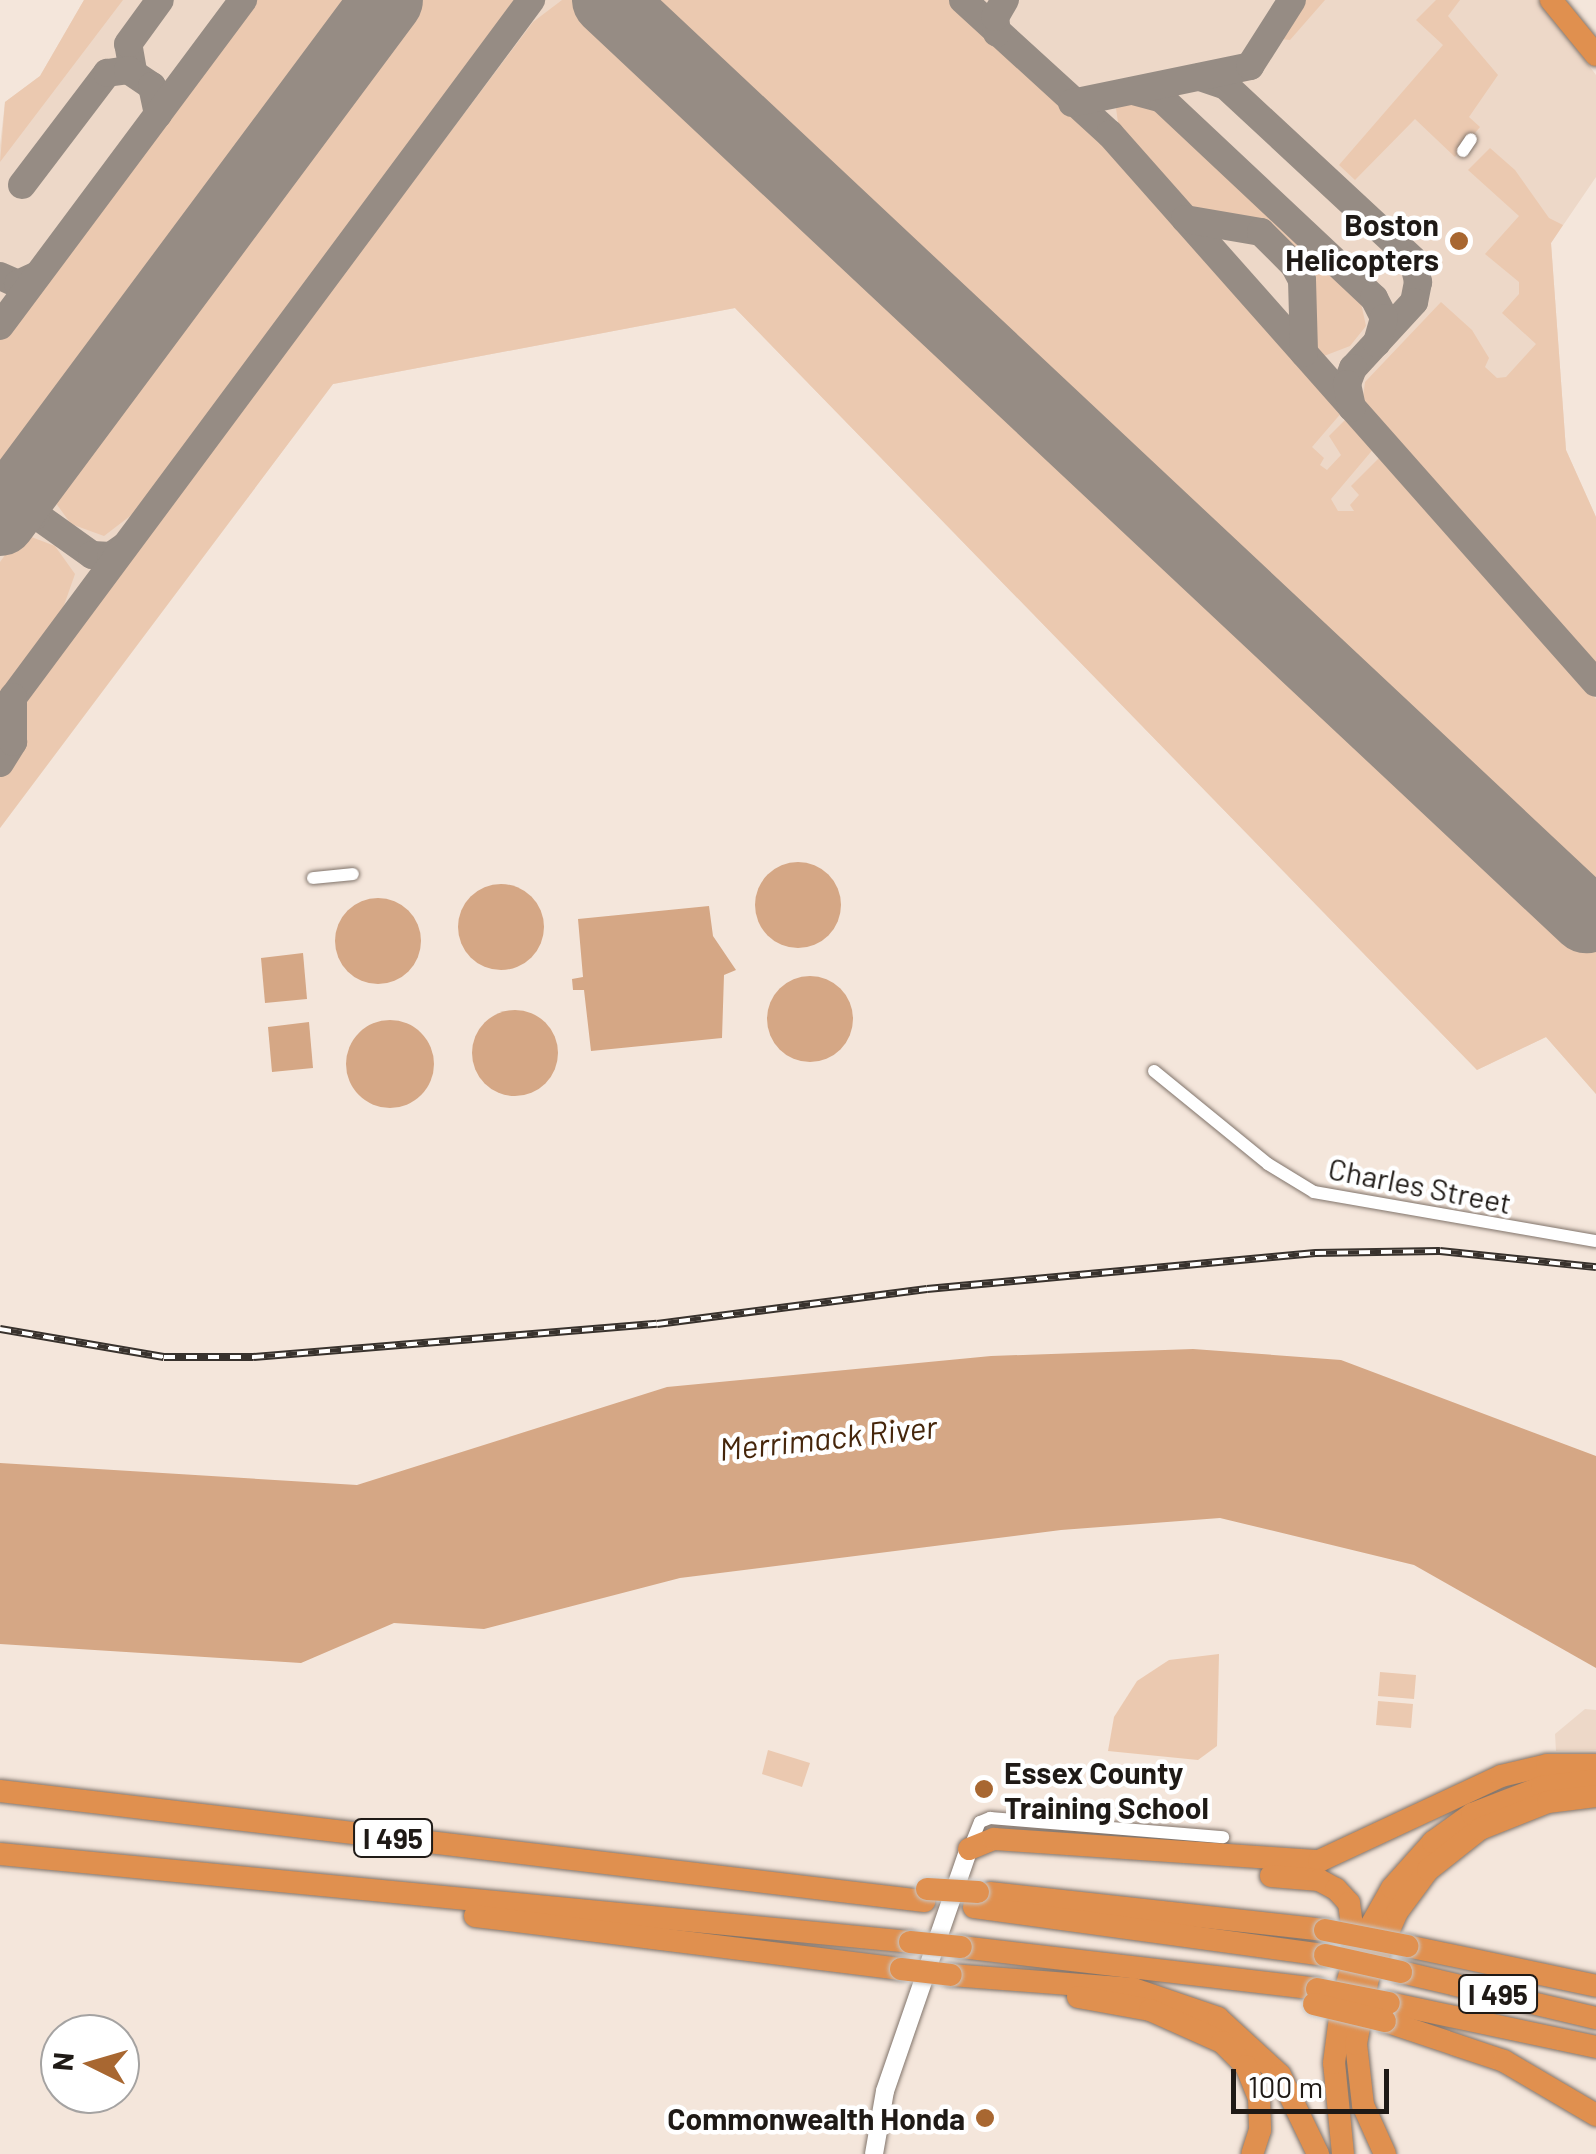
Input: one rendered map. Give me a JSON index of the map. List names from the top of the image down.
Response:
{
  "streets": {
    "highway": ["I 495"],
    "street": ["Charles Street"]
  },
  "water": ["Merrimack River"],
  "places": ["Boston Helicopters", "Essex County Training School", "Commonwealth Honda"],
  "scale_bar": "100 m",
  "north": "left"
}
